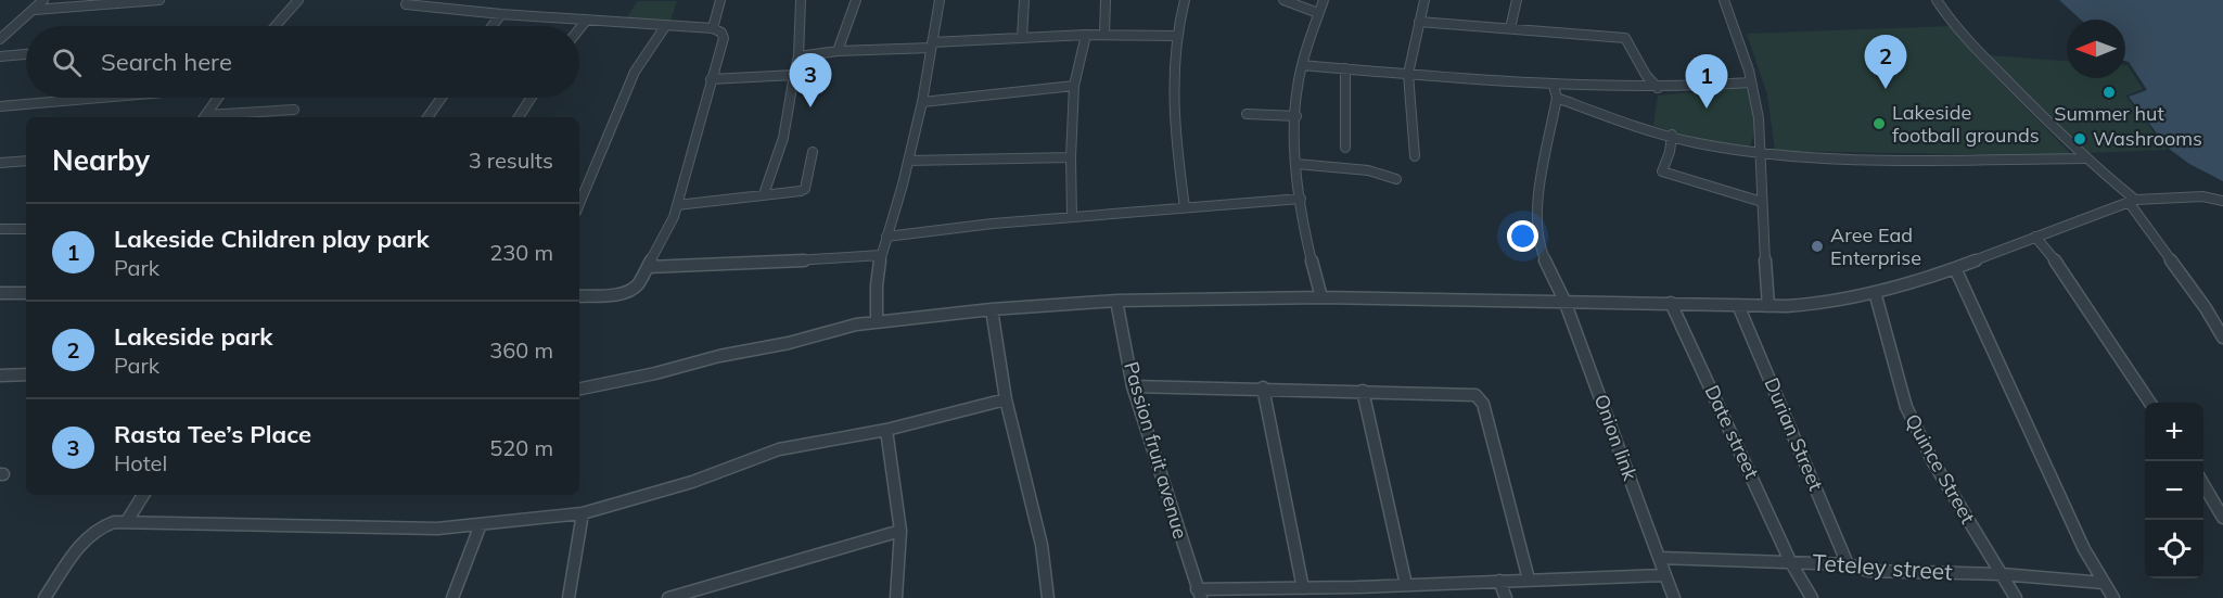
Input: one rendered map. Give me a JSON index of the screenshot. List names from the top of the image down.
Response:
{
  "streets": {
    "street": [
      "Date street",
      "Durian Street",
      "Onion link",
      "Passion fruit avenue",
      "Quince Street",
      "Teteley street"
    ]
  },
  "crossings": [
    ["Date street", "Teteley street"],
    ["Durian Street", "Teteley street"],
    ["Onion link", "Teteley street"],
    ["Quince Street", "Teteley street"]
  ],
  "places": [
    "Summer hut",
    "Lakeside football grounds",
    "Washrooms",
    "Aree Ead Enterprise"
  ],
  "north": "left",
  "page": {
    "search": "Search here",
    "pins": ["2", "3", "1"],
    "heading": ["Nearby", "3 results"],
    "list": [
      {
        "mark": "1",
        "name": "Lakeside Children play park",
        "note": "Park",
        "value": "230 m"
      },
      {
        "mark": "2",
        "name": "Lakeside park",
        "note": "Park",
        "value": "360 m"
      },
      {
        "mark": "3",
        "name": "Rasta Tee’s Place",
        "note": "Hotel",
        "value": "520 m"
      }
    ],
    "map_buttons": ["+", "−"]
  }
}
